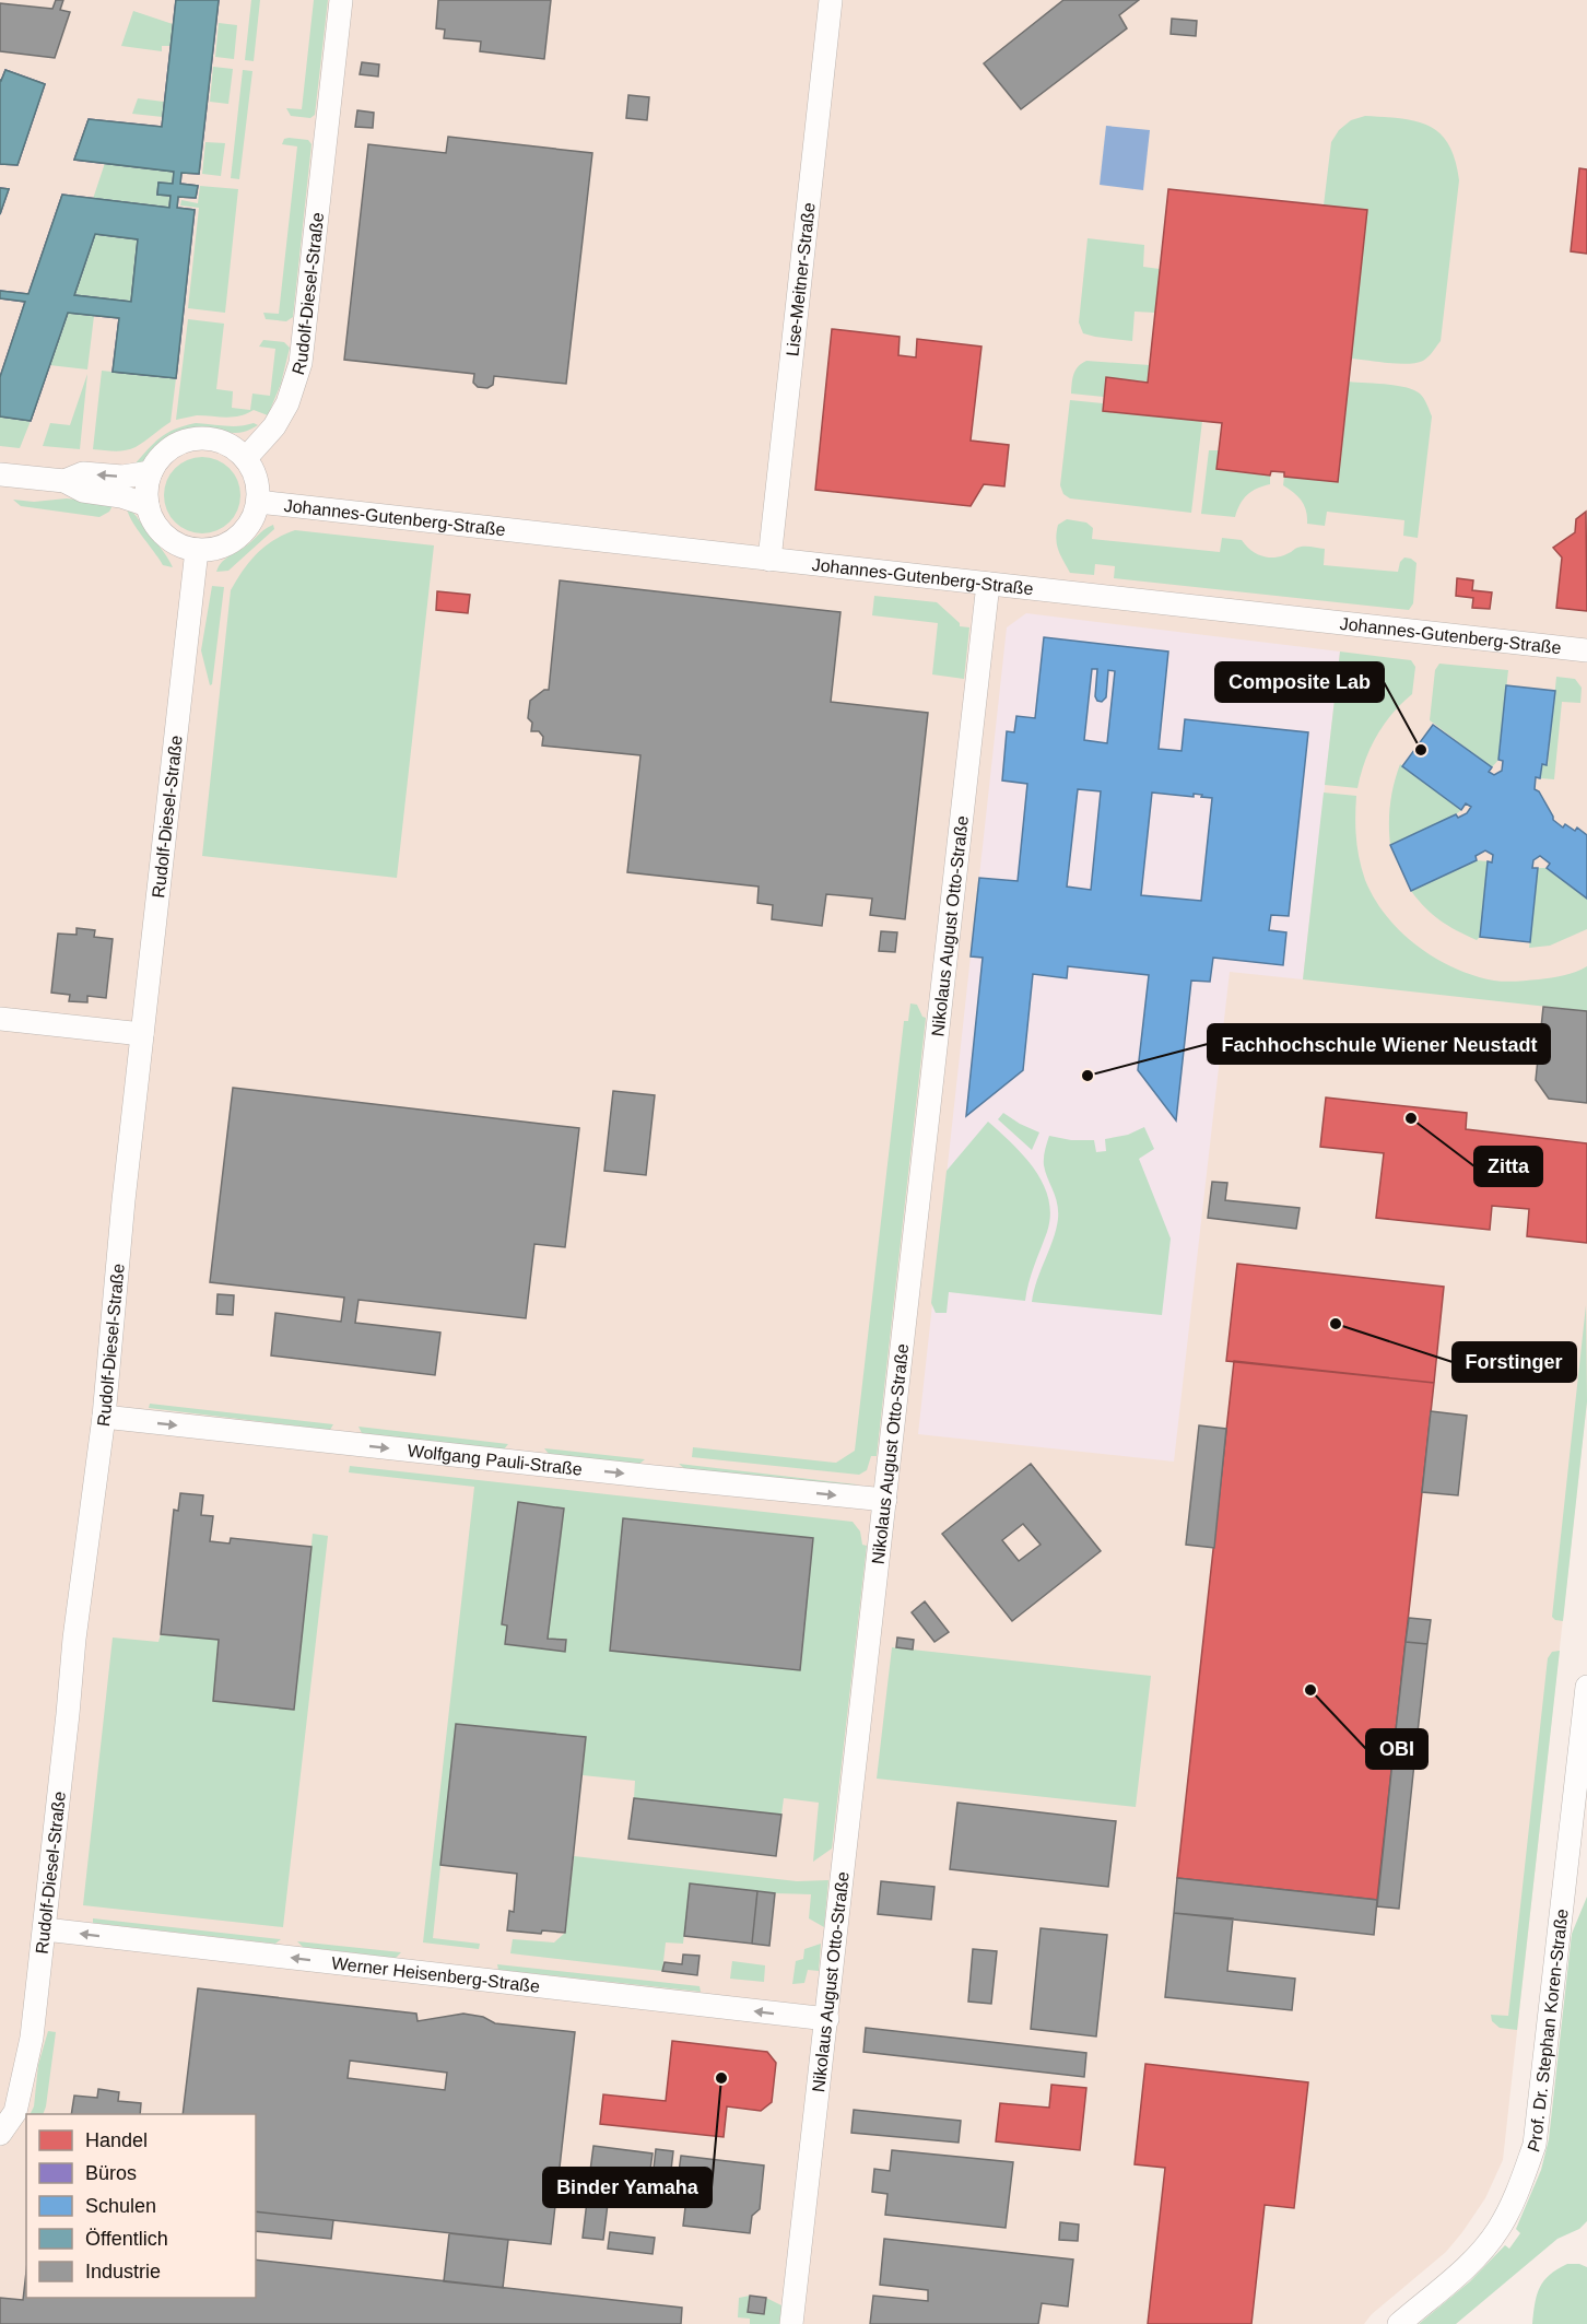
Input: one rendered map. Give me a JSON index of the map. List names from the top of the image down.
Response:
{
  "streets": {
    "street": [
      "Lise-Meitner-Straße",
      "Rudolf-Diesel-Straße",
      "Johannes-Gutenberg-Straße",
      "Nikolaus August Otto-Straße",
      "Wolfgang Pauli-Straße",
      "Werner Heisenberg-Straße",
      "Prof. Dr. Stephan Koren-Straße"
    ]
  },
  "crossings": [
    ["Lise-Meitner-Straße", "Johannes-Gutenberg-Straße"],
    ["Rudolf-Diesel-Straße", "Johannes-Gutenberg-Straße"],
    ["Rudolf-Diesel-Straße", "Wolfgang Pauli-Straße"],
    ["Rudolf-Diesel-Straße", "Werner Heisenberg-Straße"],
    ["Johannes-Gutenberg-Straße", "Nikolaus August Otto-Straße"],
    ["Nikolaus August Otto-Straße", "Wolfgang Pauli-Straße"],
    ["Nikolaus August Otto-Straße", "Werner Heisenberg-Straße"]
  ],
  "one_way": ["Wolfgang Pauli-Straße", "Werner Heisenberg-Straße"],
  "places": [
    "Composite Lab",
    "Fachhochschule Wiener Neustadt",
    "Zitta",
    "Forstinger",
    "OBI",
    "Binder Yamaha"
  ],
  "legend": [
    "Handel",
    "Büros",
    "Schulen",
    "Öffentlich",
    "Industrie"
  ]
}
